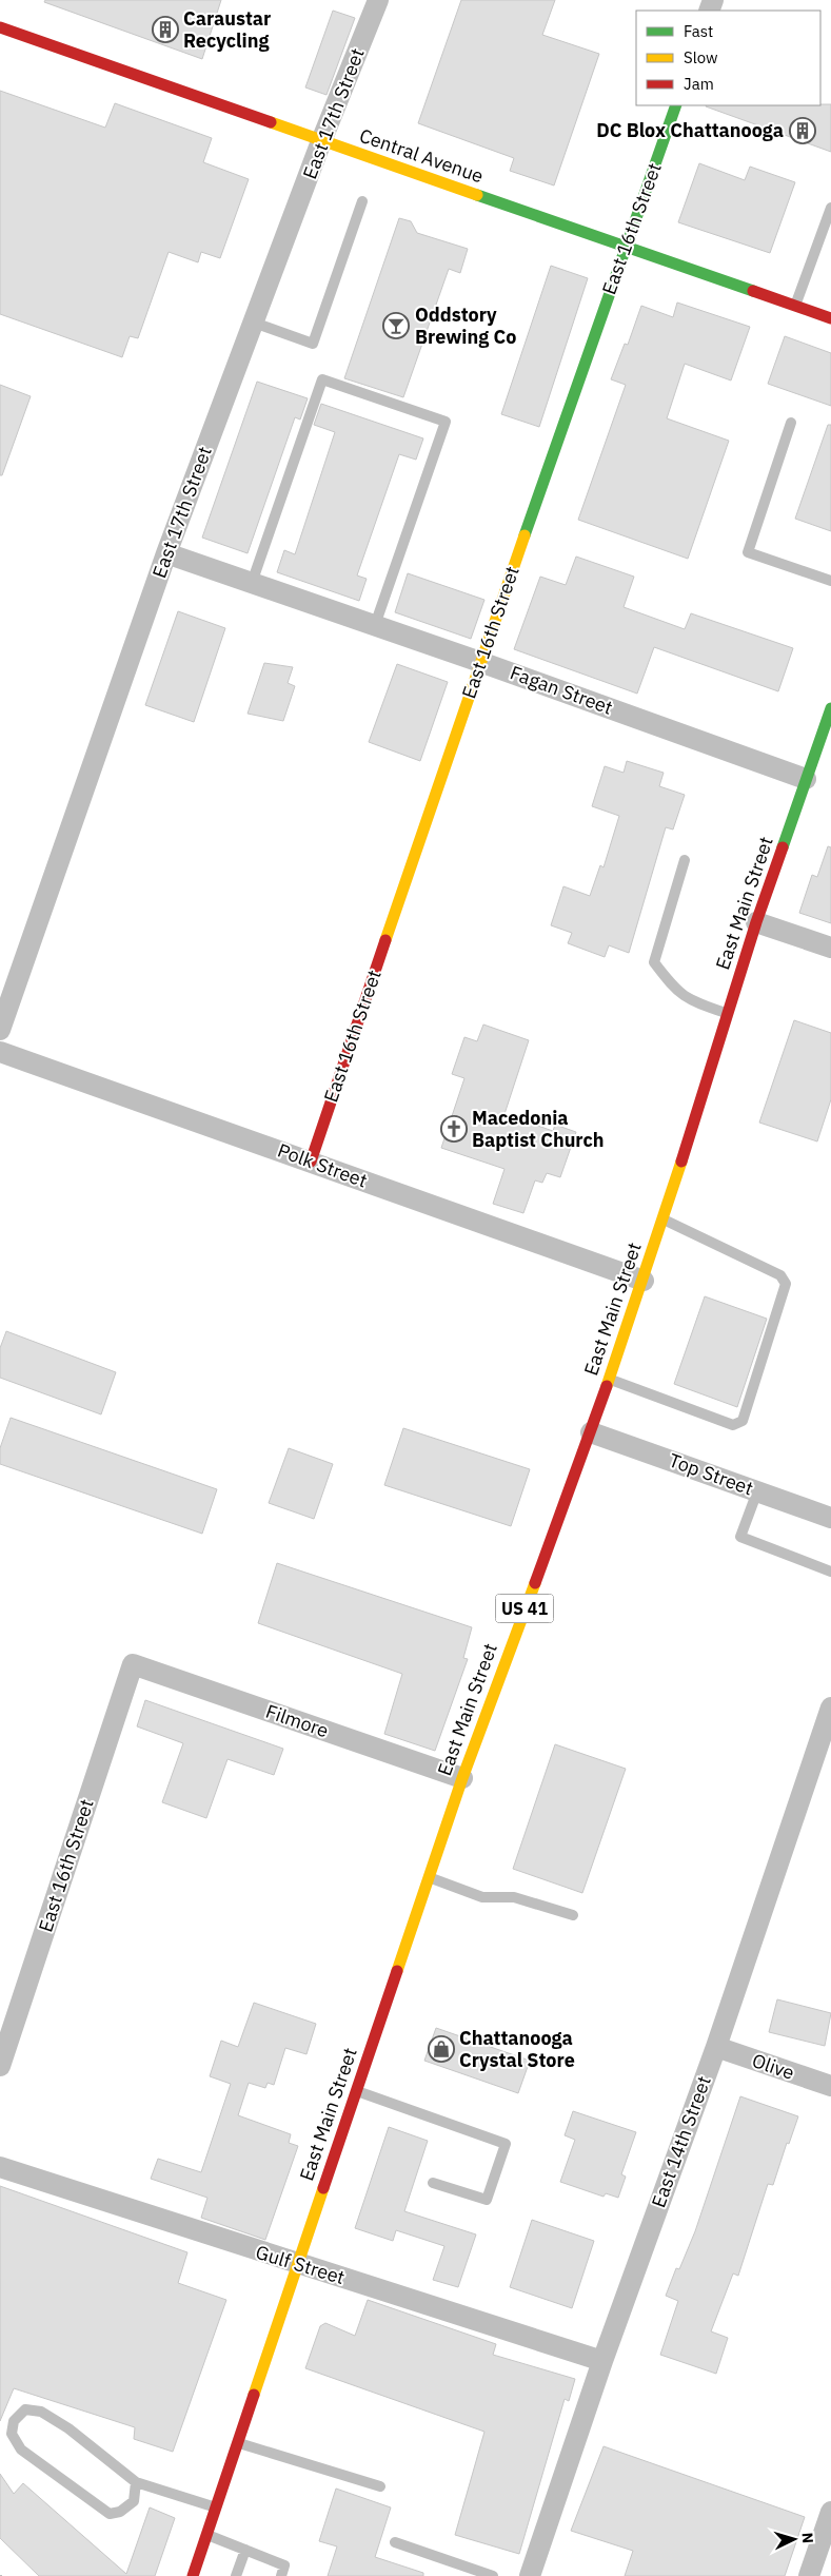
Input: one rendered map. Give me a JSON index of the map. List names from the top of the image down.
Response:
{
  "streets": {
    "main road": [
      "Central Avenue",
      "East 16th Street",
      "East Main Street",
      "US 41"
    ],
    "street": [
      "East 17th Street",
      "Fagan Street",
      "Polk Street",
      "Top Street",
      "Filmore",
      "Olive",
      "East 14th Street",
      "Gulf Street"
    ]
  },
  "crossings": [
    ["East 17th Street", "Central Avenue"],
    ["East 17th Street", "Fagan Street"],
    ["Central Avenue", "East 16th Street"],
    ["East 16th Street", "Fagan Street"],
    ["East 16th Street", "Polk Street"],
    ["East 16th Street", "Filmore"],
    ["Fagan Street", "East Main Street"],
    ["East Main Street", "Polk Street"],
    ["East Main Street", "Top Street"],
    ["East Main Street", "Filmore"],
    ["East Main Street", "Gulf Street"],
    ["Olive", "East 14th Street"],
    ["East 14th Street", "Gulf Street"]
  ],
  "places": {
    "building": ["Caraustar Recycling", "DC Blox Chattanooga"],
    "bar": ["Oddstory Brewing Co"],
    "church": ["Macedonia Baptist Church"],
    "shop": ["Chattanooga Crystal Store"]
  },
  "legend": ["Fast", "Slow", "Jam"],
  "north": "right"
}
